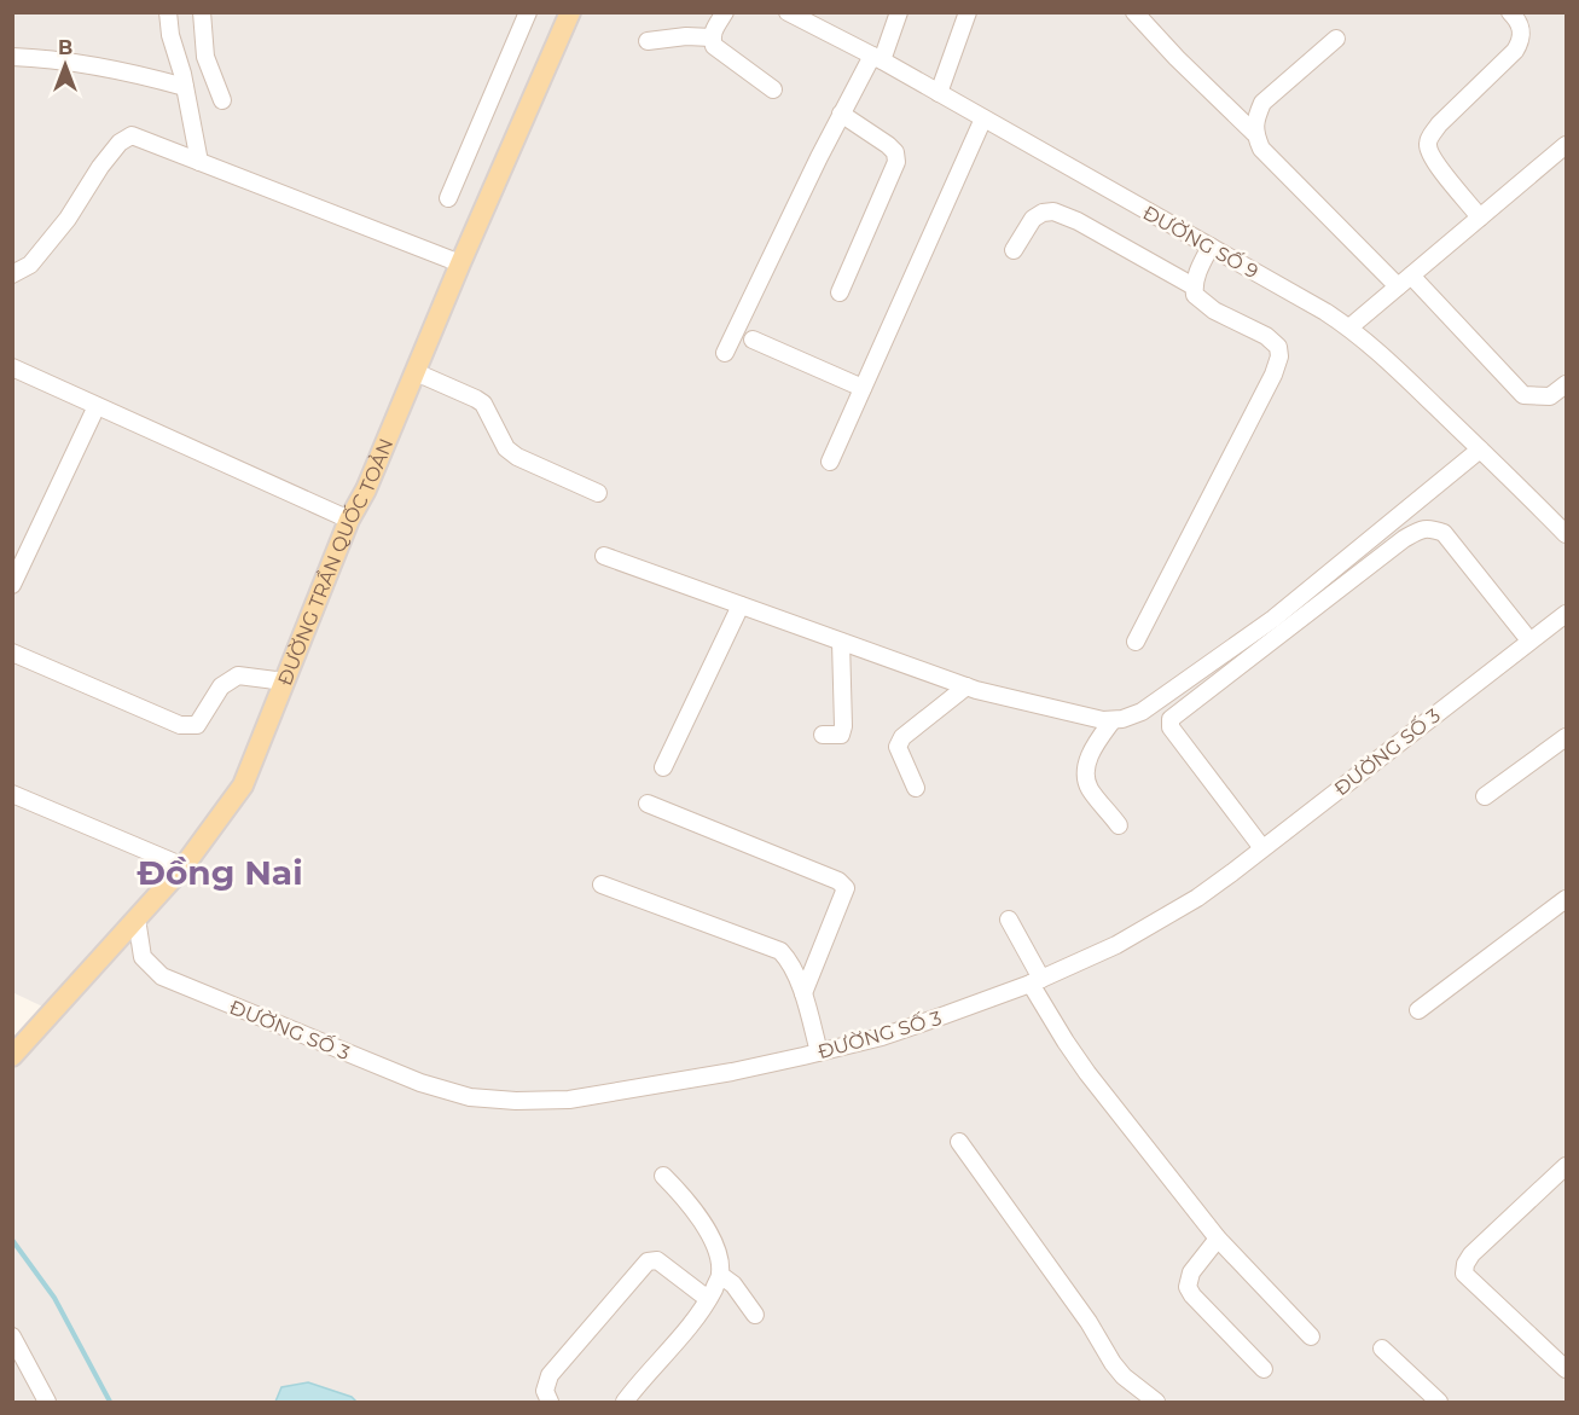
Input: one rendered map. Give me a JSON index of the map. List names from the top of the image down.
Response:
{
  "streets": {
    "main road": ["ĐƯỜNG TRẦN QUỐC TOẢN"],
    "street": ["ĐƯỜNG SỐ 9", "ĐƯỜNG SỐ 3"]
  },
  "crossings": [
    ["ĐƯỜNG TRẦN QUỐC TOẢN", "ĐƯỜNG SỐ 3"]
  ],
  "districts": ["Đồng Nai"],
  "north": "top"
}
